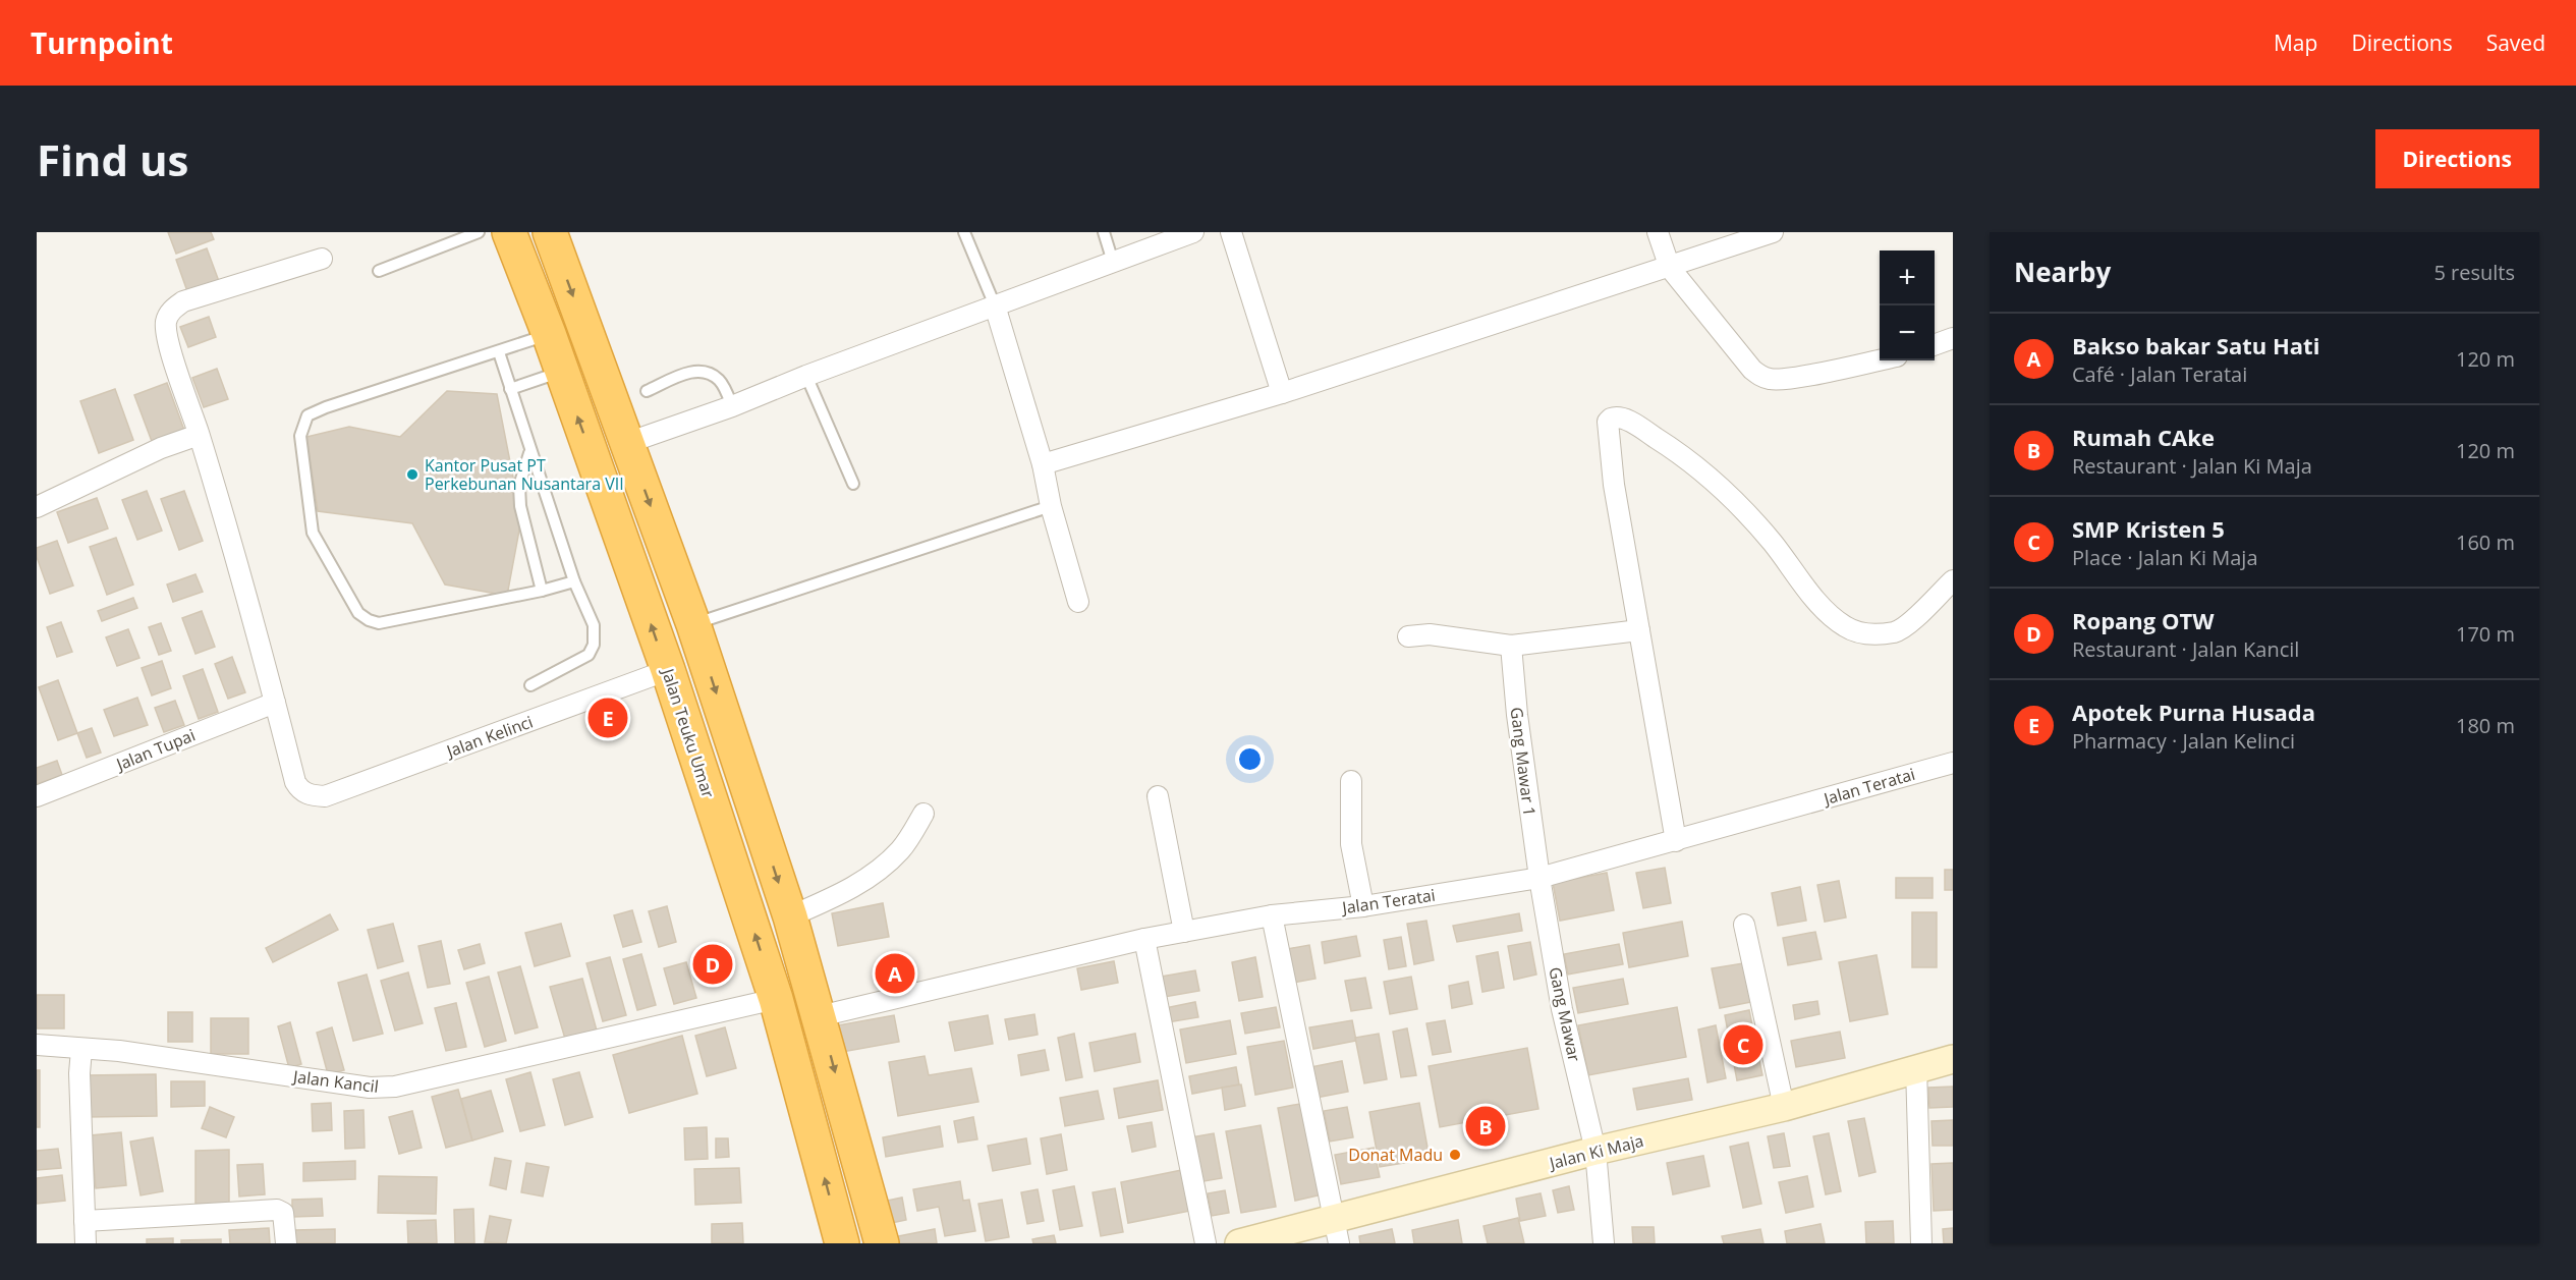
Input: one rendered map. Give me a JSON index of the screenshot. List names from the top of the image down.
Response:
{
  "streets": {
    "highway": ["Jalan Teuku Umar"],
    "main road": ["Jalan Ki Maja"],
    "street": [
      "Jalan Kelinci",
      "Jalan Tupai",
      "Gang Mawar 1",
      "Jalan Teratai",
      "Gang Mawar",
      "Jalan Kancil"
    ]
  },
  "crossings": [
    ["Jalan Teuku Umar", "Jalan Kelinci"],
    ["Jalan Teuku Umar", "Jalan Kancil"],
    ["Jalan Kelinci", "Jalan Tupai"],
    ["Gang Mawar 1", "Jalan Teratai"],
    ["Gang Mawar 1", "Gang Mawar"],
    ["Jalan Teratai", "Gang Mawar"],
    ["Gang Mawar", "Jalan Ki Maja"]
  ],
  "places": ["Kantor Pusat PT Perkebunan Nusantara VII", "Donat Madu"],
  "page": {
    "header": "Turnpoint",
    "nav": ["Map", "Directions", "Saved"],
    "buttons": "Directions",
    "title": "Find us",
    "heading": ["Nearby", "5 results"],
    "map_buttons": ["+", "−"],
    "list": [
      {
        "mark": "A",
        "name": "Bakso bakar Satu Hati",
        "note": "Café · Jalan Teratai",
        "value": "120 m"
      },
      {
        "mark": "B",
        "name": "Rumah CAke",
        "note": "Restaurant · Jalan Ki Maja",
        "value": "120 m"
      },
      {
        "mark": "C",
        "name": "SMP Kristen 5",
        "note": "Place · Jalan Ki Maja",
        "value": "160 m"
      },
      {
        "mark": "D",
        "name": "Ropang OTW",
        "note": "Restaurant · Jalan Kancil",
        "value": "170 m"
      },
      {
        "mark": "E",
        "name": "Apotek Purna Husada",
        "note": "Pharmacy · Jalan Kelinci",
        "value": "180 m"
      }
    ],
    "pins": [
      "E",
      "D",
      "A",
      "C",
      "B"
    ]
  }
}
